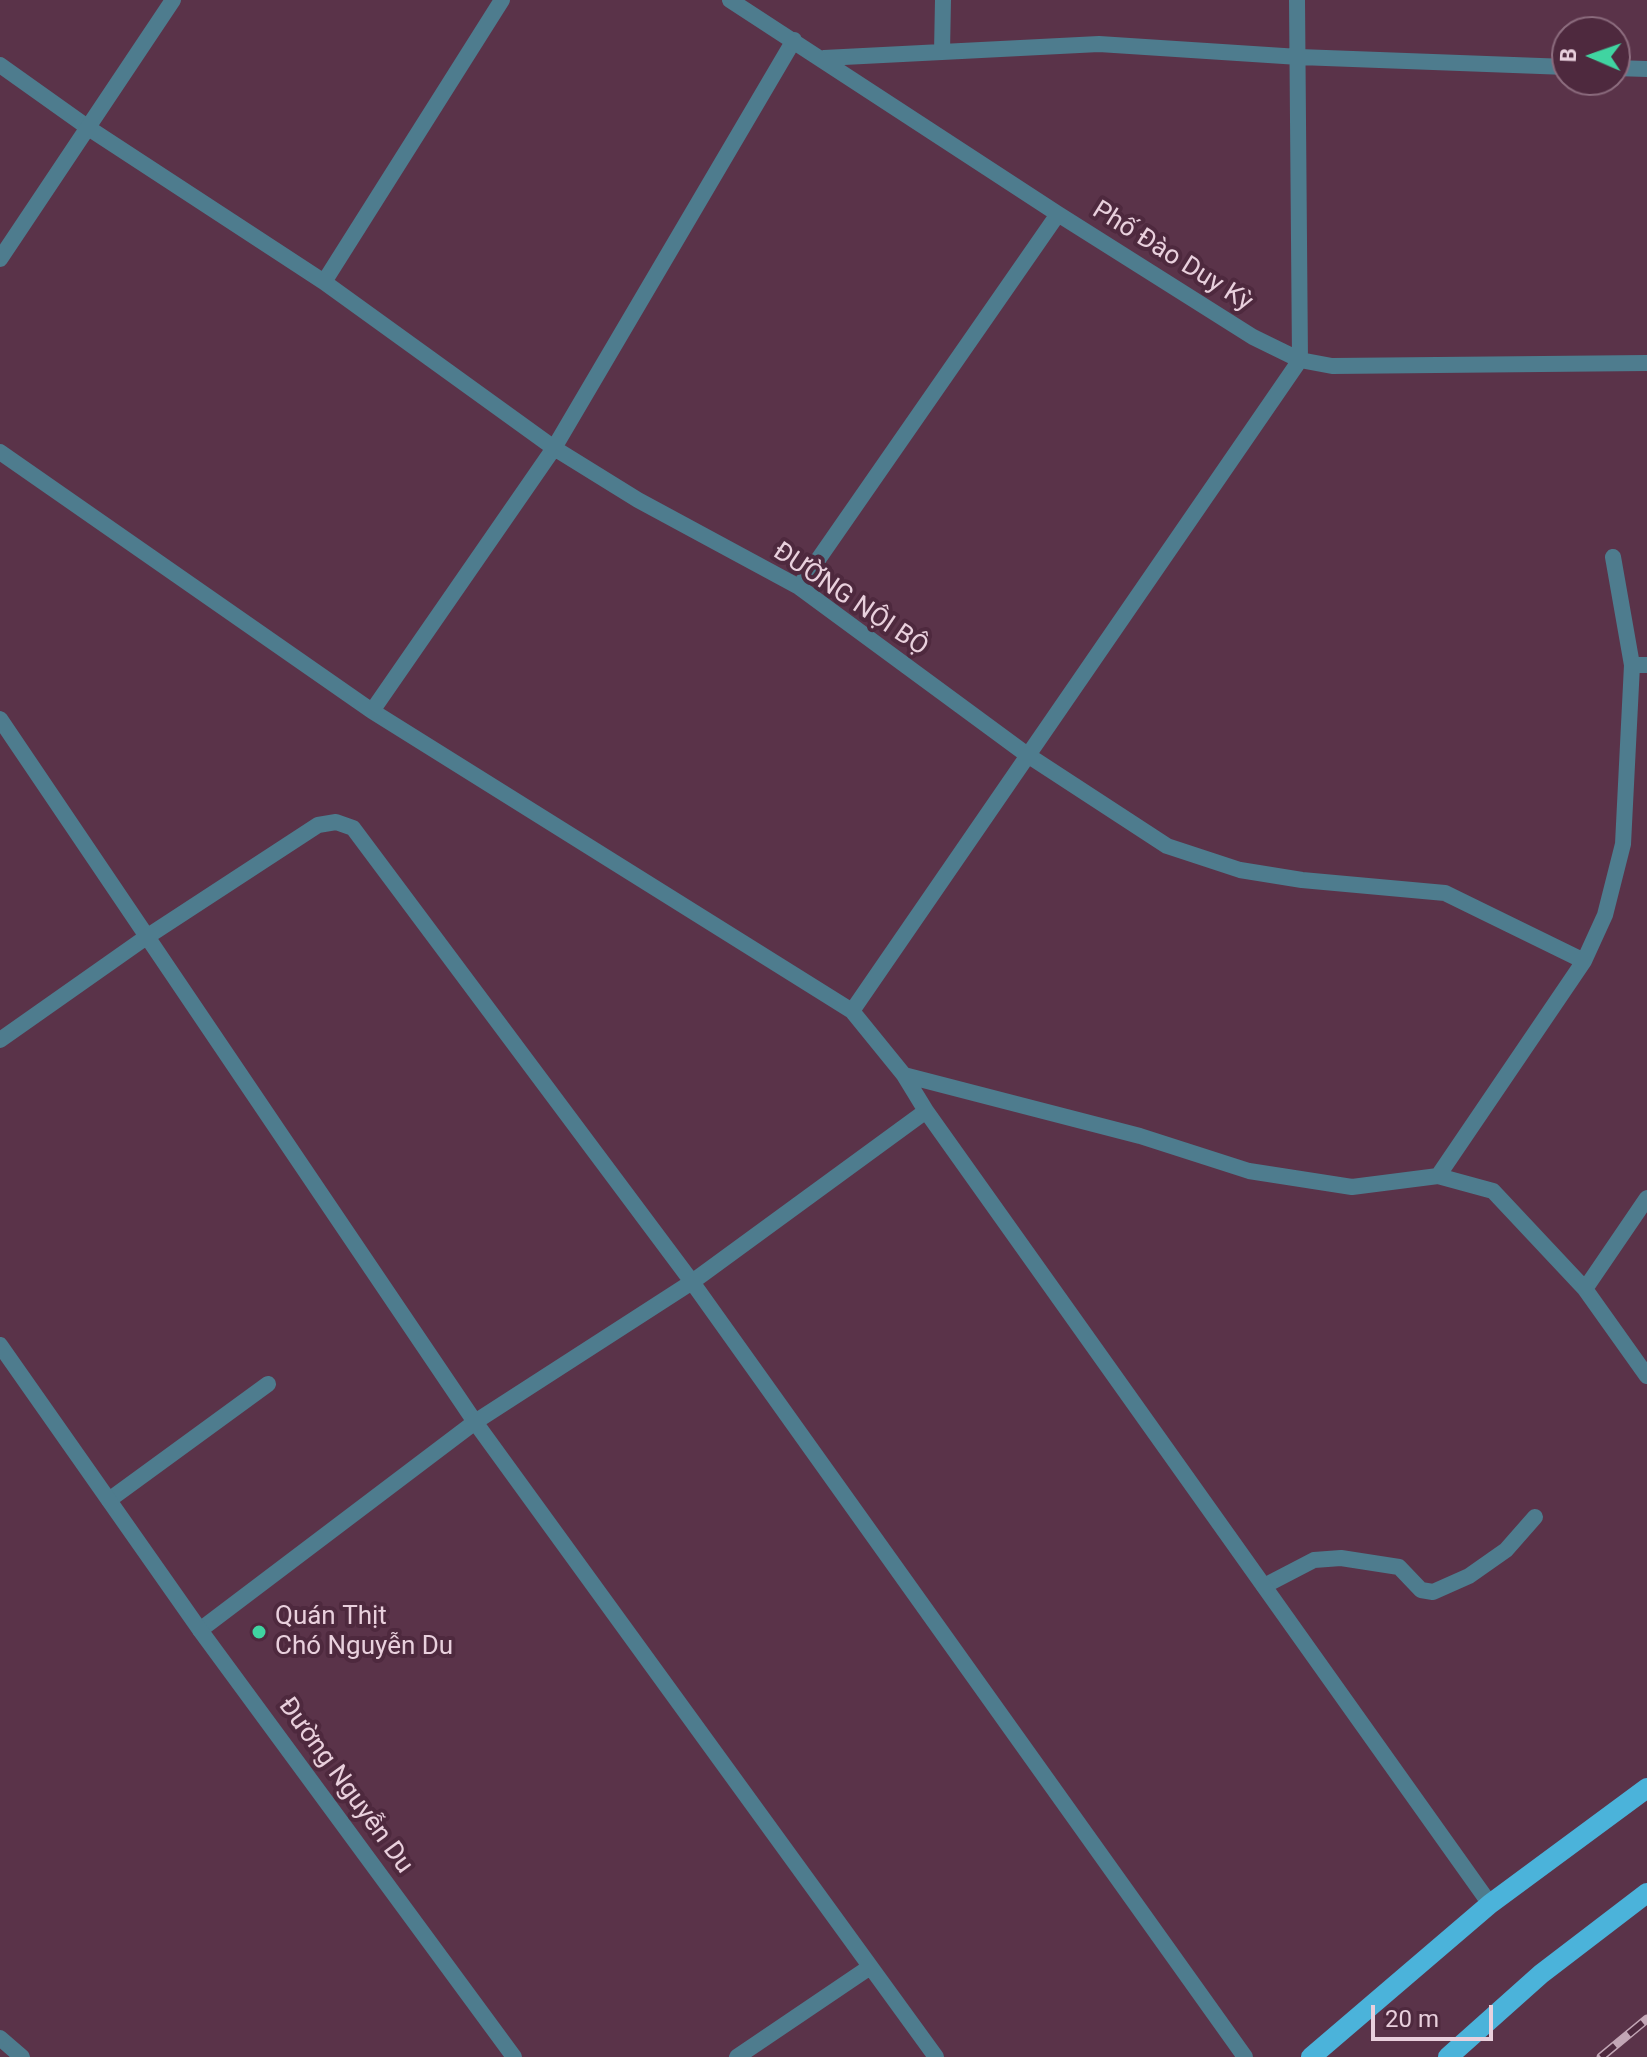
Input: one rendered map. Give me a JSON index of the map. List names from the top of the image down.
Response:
{
  "streets": {
    "street": ["Phố Đào Duy Kỳ", "ĐƯỜNG NỘI BỘ", "Đường Nguyễn Du"]
  },
  "places": ["Quán Thịt Chó Nguyễn Du"],
  "scale_bar": "20 m",
  "north": "left"
}
